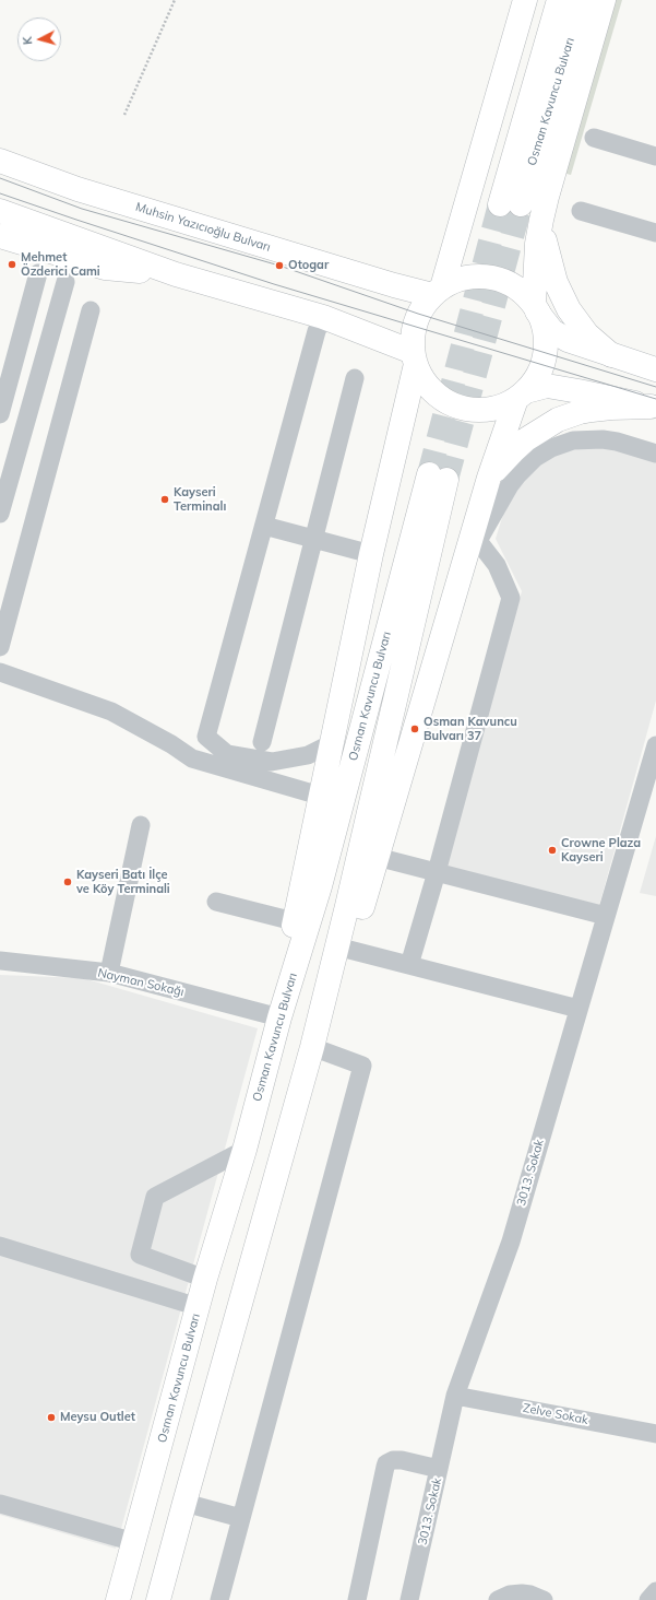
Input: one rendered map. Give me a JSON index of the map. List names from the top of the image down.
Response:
{
  "streets": {
    "main road": ["Osman Kavuncu Bulvarı", "Muhsin Yazıcıoğlu Bulvarı"],
    "street": ["Nayman Sokağı", "3013. Sokak", "Zelve Sokak"]
  },
  "crossings": [
    ["Osman Kavuncu Bulvarı", "Nayman Sokağı"],
    ["3013. Sokak", "Zelve Sokak"]
  ],
  "places": [
    "Mehmet Özderici Cami",
    "Otogar",
    "Kayseri Terminalı",
    "Osman Kavuncu Bulvarı 37",
    "Crowne Plaza Kayseri",
    "Kayseri Batı İlçe ve Köy Terminali",
    "Meysu Outlet"
  ],
  "north": "left"
}
